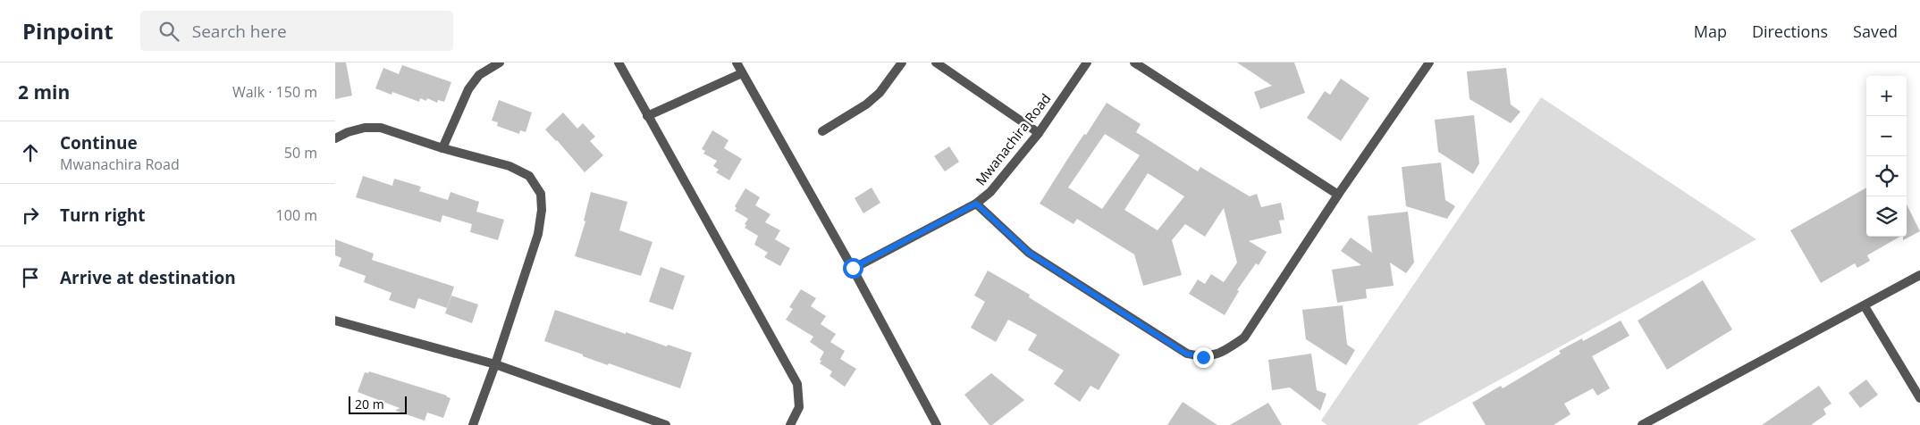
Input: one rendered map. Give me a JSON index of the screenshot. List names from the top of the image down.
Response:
{
  "streets": {
    "street": ["Mwanachira Road"]
  },
  "scale_bar": "20 m",
  "page": {
    "header": "Pinpoint",
    "search": "Search here",
    "nav": ["Map", "Directions", "Saved"],
    "heading": ["2 min", "Walk · 150 m"],
    "map_buttons": ["+", "−"],
    "list": [
      ["Continue", "Mwanachira Road", "50 m"],
      ["Turn right", "100 m"],
      "Arrive at destination"
    ],
    "scale": "20 m"
  }
}
